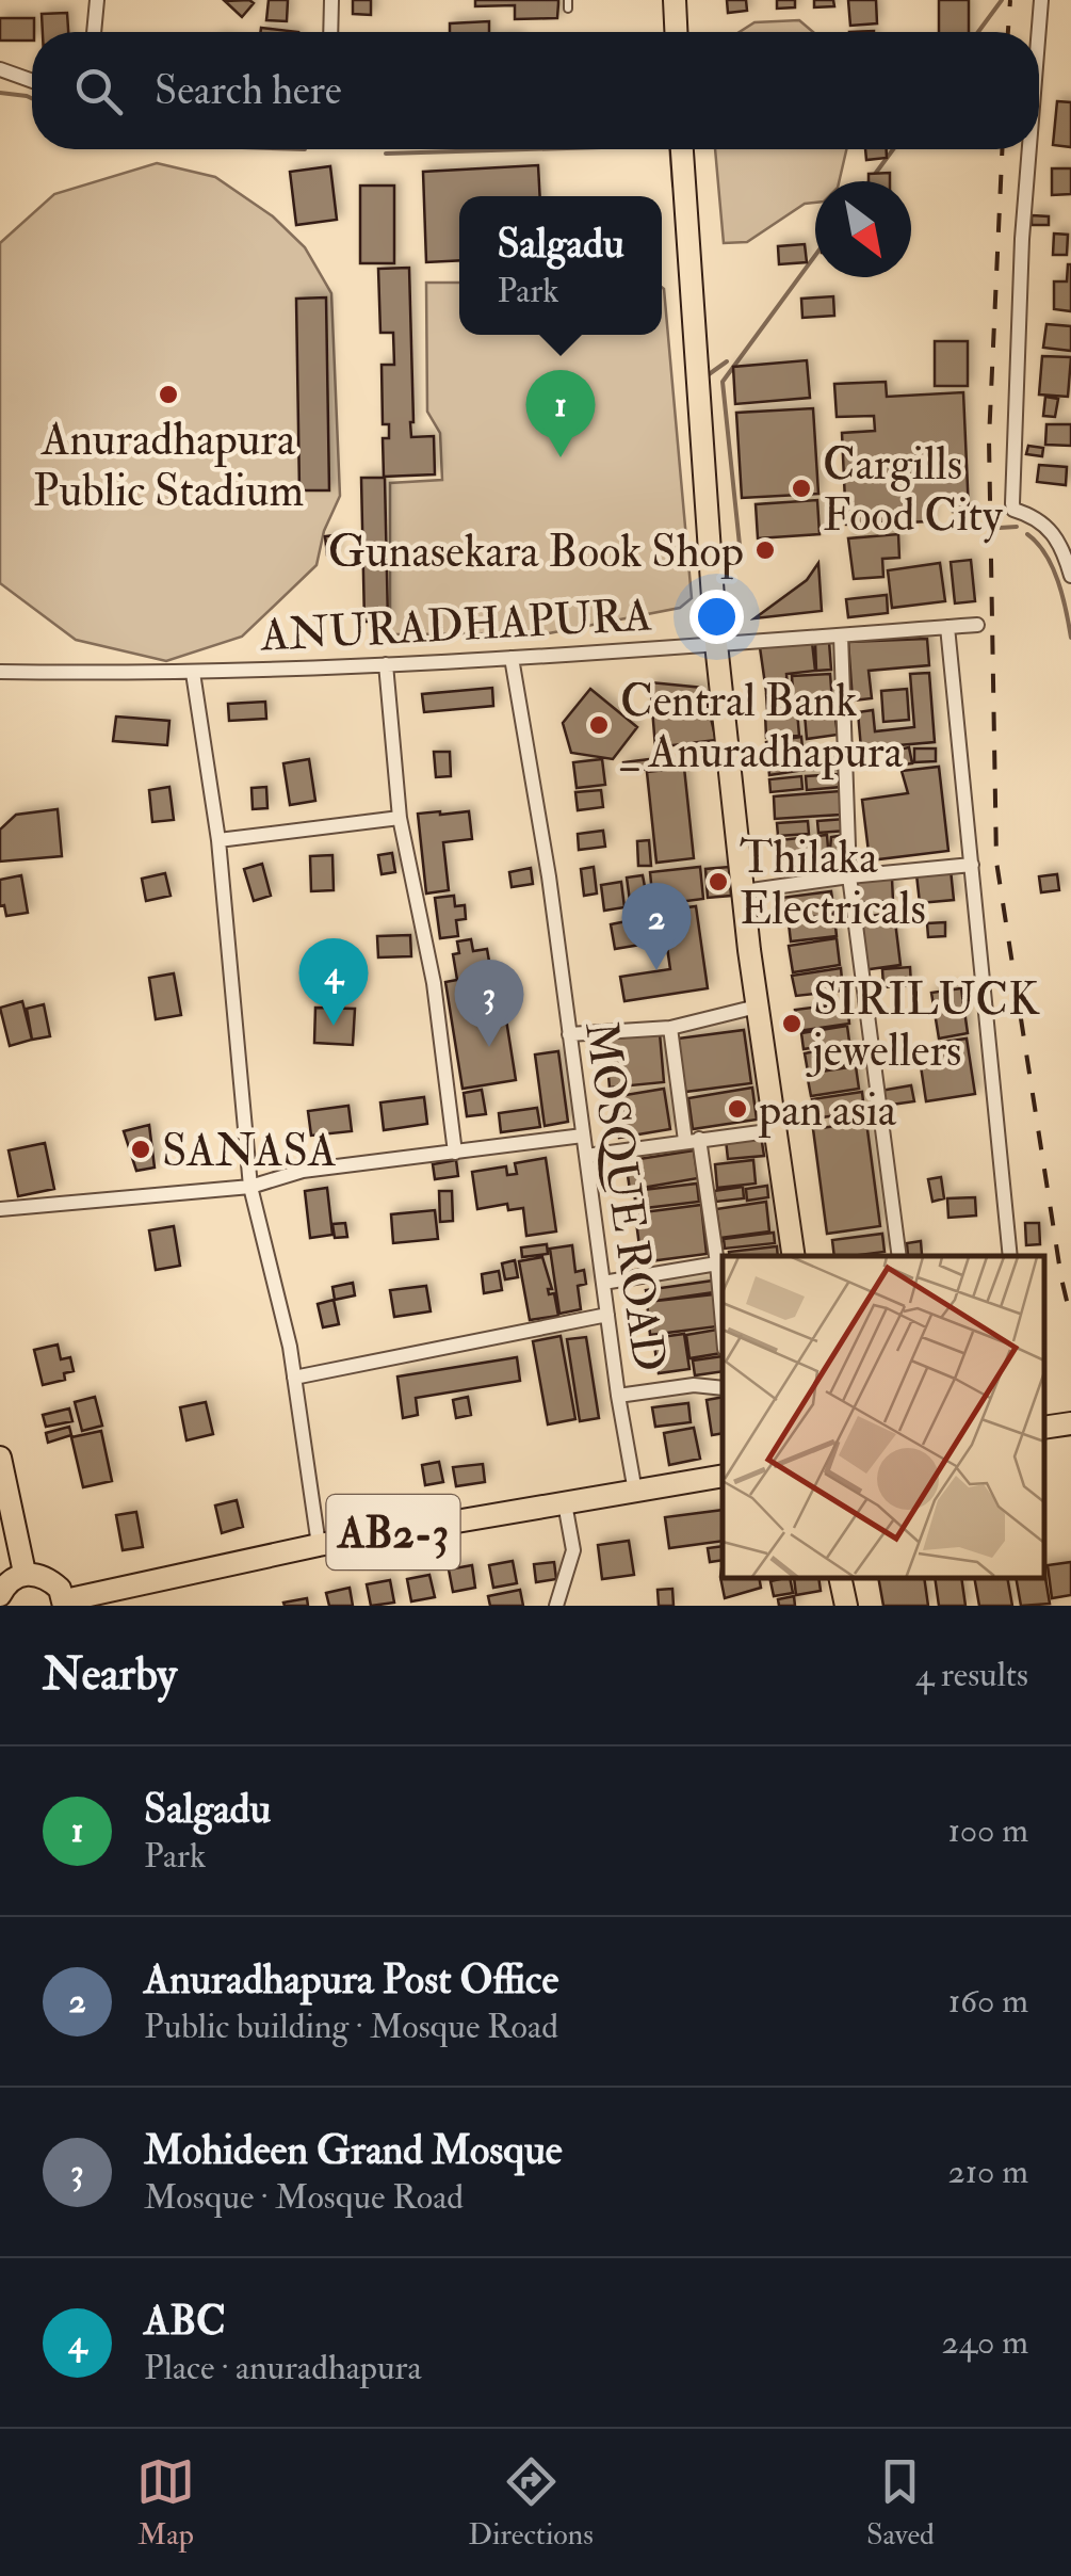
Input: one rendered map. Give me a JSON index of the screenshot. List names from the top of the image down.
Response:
{
  "streets": {
    "main road": ["AB2-3"],
    "street": ["ANURADHAPURA", "MOSQUE ROAD"]
  },
  "crossings": [
    ["ANURADHAPURA", "MOSQUE ROAD"],
    ["MOSQUE ROAD", "AB2-3"]
  ],
  "places": [
    "Anuradhapura Public Stadium",
    "Cargills Food City",
    "Gunasekara Book Shop",
    "Central Bank _ Anuradhapura",
    "Thilaka Electricals",
    "SIRILUCK jewellers",
    "pan asia",
    "SANASA"
  ],
  "north": "bottom right",
  "page": {
    "search": "Search here",
    "popup": ["Salgadu", "Park"],
    "pins": [
      "1",
      "2",
      "4",
      "3"
    ],
    "heading": ["Nearby", "4 results"],
    "list": [
      {
        "mark": "1",
        "name": "Salgadu",
        "note": "Park",
        "value": "100 m"
      },
      {
        "mark": "2",
        "name": "Anuradhapura Post Office",
        "note": "Public building · Mosque Road",
        "value": "160 m"
      },
      {
        "mark": "3",
        "name": "Mohideen Grand Mosque",
        "note": "Mosque · Mosque Road",
        "value": "210 m"
      },
      {
        "mark": "4",
        "name": "ABC",
        "note": "Place · anuradhapura",
        "value": "240 m"
      }
    ],
    "nav": ["Map", "Directions", "Saved"]
  }
}
